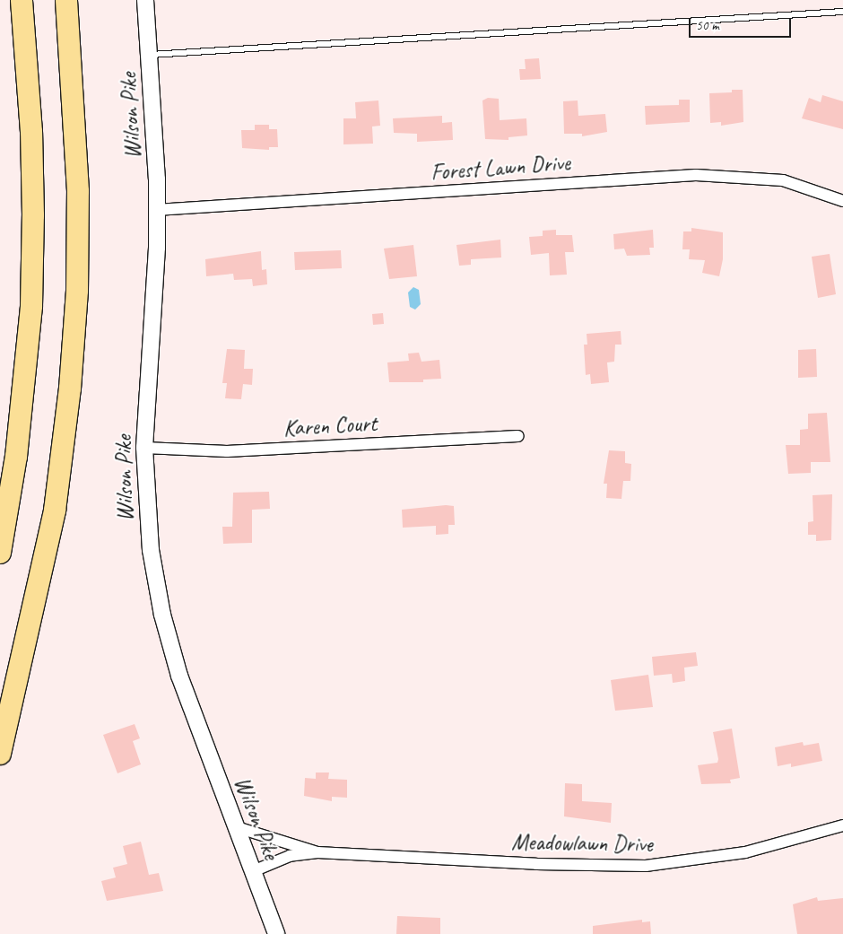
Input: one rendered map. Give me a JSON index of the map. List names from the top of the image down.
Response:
{
  "streets": {
    "main road": ["Wilson Pike"],
    "street": ["Forest Lawn Drive", "Karen Court", "Meadowlawn Drive"]
  },
  "crossings": [
    ["Wilson Pike", "Forest Lawn Drive"],
    ["Wilson Pike", "Karen Court"],
    ["Wilson Pike", "Meadowlawn Drive"]
  ],
  "scale_bar": "50 m"
}
